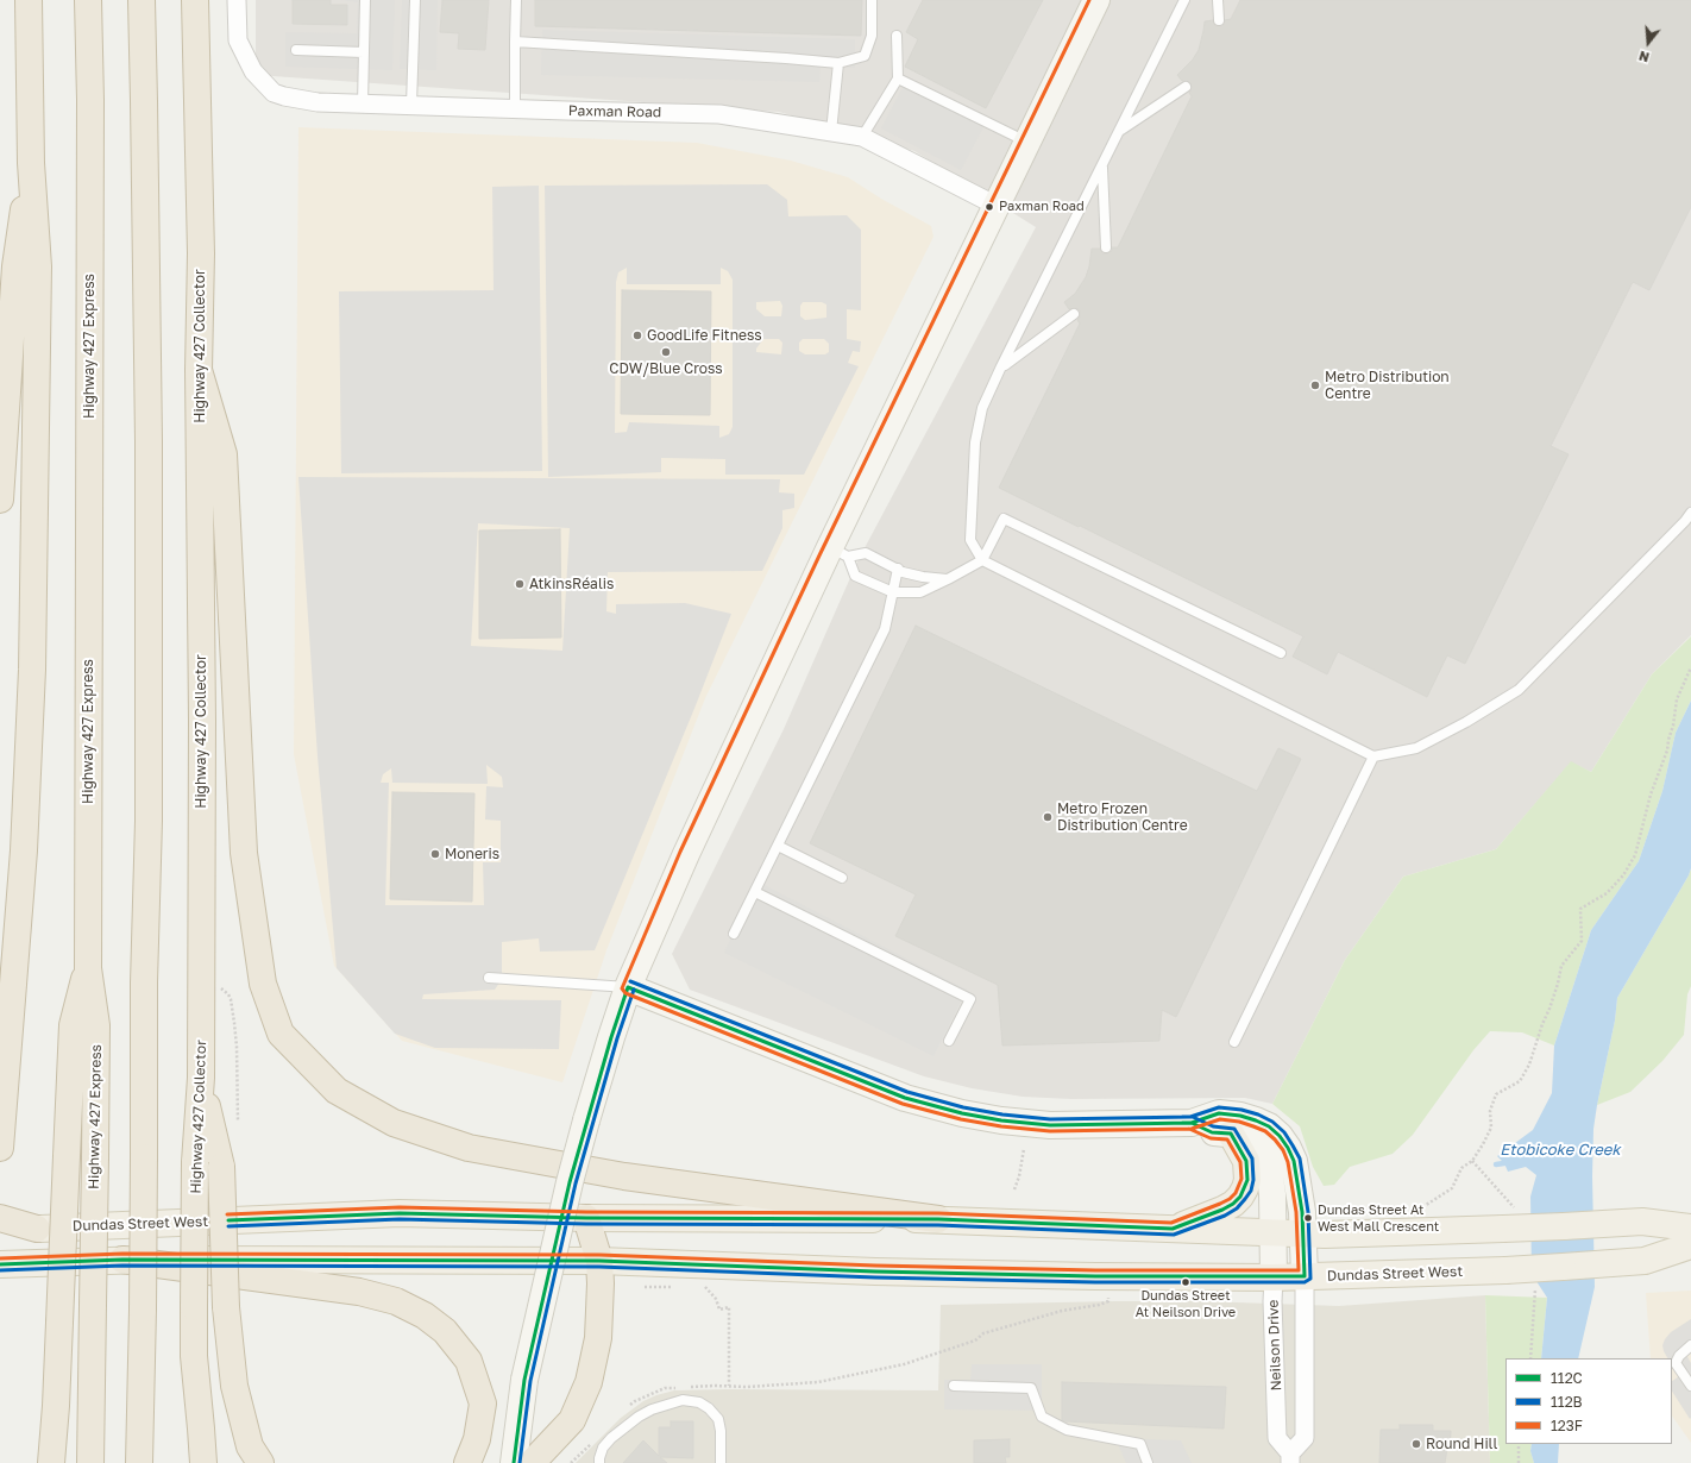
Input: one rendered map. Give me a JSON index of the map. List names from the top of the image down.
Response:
{
  "streets": {
    "highway": ["Highway 427 Express", "Highway 427 Collector"],
    "main road": ["Dundas Street West", "Neilson Drive"],
    "street": ["Paxman Road"]
  },
  "crossings": [
    ["Dundas Street West", "Neilson Drive"]
  ],
  "water": ["Etobicoke Creek"],
  "places": [
    "Paxman Road",
    "GoodLife Fitness",
    "CDW/Blue Cross",
    "Metro Distribution Centre",
    "AtkinsRéalis",
    "Metro Frozen Distribution Centre",
    "Moneris",
    "Dundas Street At West Mall Crescent",
    "Dundas Street At Neilson Drive",
    "Round Hill"
  ],
  "lines": ["transit line 123F", "transit line 112B", "transit line 112C"],
  "legend": ["112C", "112B", "123F"],
  "north": "bottom"
}
